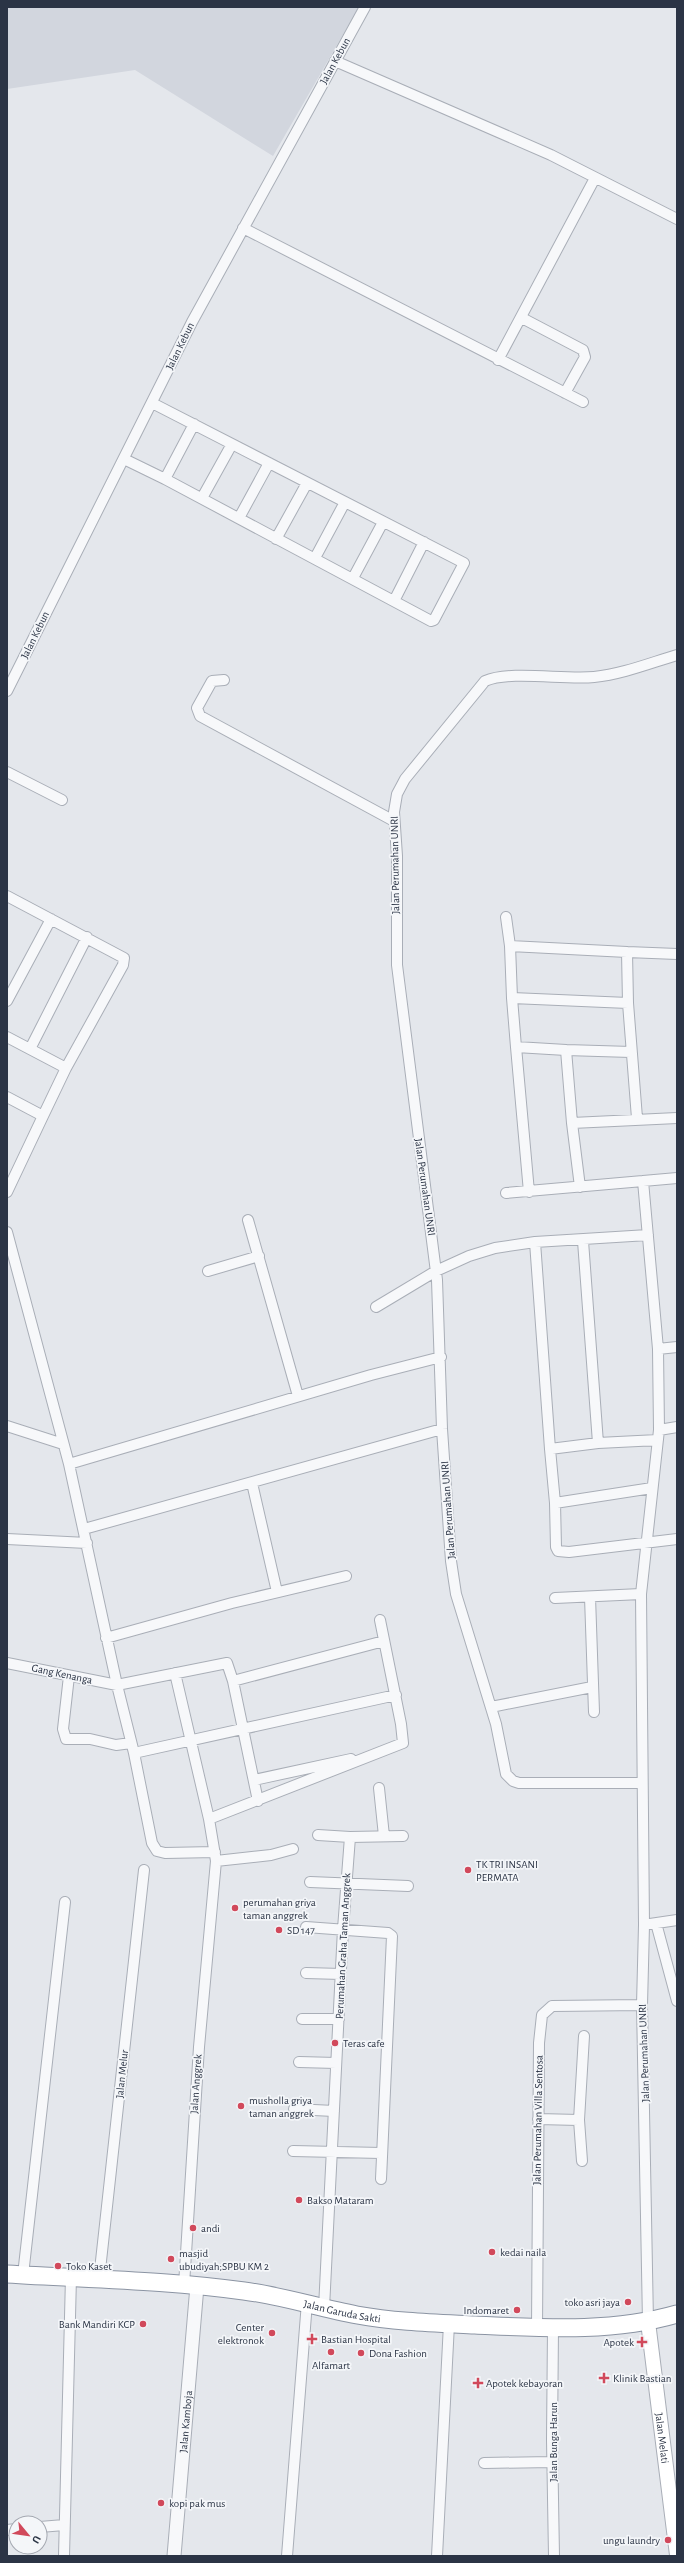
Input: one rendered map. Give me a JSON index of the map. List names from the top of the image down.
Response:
{
  "streets": {
    "highway": ["Jalan Garuda Sakti"],
    "main road": ["Jalan Melati"],
    "street": [
      "Jalan Kebun",
      "Jalan Perumahan UNRI",
      "Gang Kenanga",
      "Perumahan Graha Taman Anggrek",
      "Jalan Melur",
      "Jalan Anggrek",
      "Jalan Perumahan Villa Sentosa",
      "Jalan Kamboja",
      "Jalan Bunga Harun"
    ]
  },
  "crossings": [
    ["Jalan Perumahan UNRI", "Jalan Perumahan Villa Sentosa"],
    ["Jalan Perumahan UNRI", "Jalan Garuda Sakti"],
    ["Jalan Perumahan UNRI", "Jalan Melati"],
    ["Perumahan Graha Taman Anggrek", "Jalan Garuda Sakti"],
    ["Jalan Melur", "Jalan Garuda Sakti"],
    ["Jalan Anggrek", "Jalan Garuda Sakti"],
    ["Jalan Anggrek", "Jalan Kamboja"],
    ["Jalan Perumahan Villa Sentosa", "Jalan Garuda Sakti"],
    ["Jalan Perumahan Villa Sentosa", "Jalan Bunga Harun"],
    ["Jalan Garuda Sakti", "Jalan Kamboja"],
    ["Jalan Garuda Sakti", "Jalan Melati"],
    ["Jalan Garuda Sakti", "Jalan Bunga Harun"]
  ],
  "places": {
    "other": [
      "TK TRI INSANI PERMATA",
      "perumahan griya taman anggrek",
      "SD 147",
      "Teras cafe",
      "musholla griya taman anggrek",
      "Bakso Mataram",
      "andi",
      "kedai naila",
      "masjid ubudiyah;SPBU KM 2",
      "Toko Kaset",
      "toko asri jaya",
      "Indomaret",
      "Bank Mandiri KCP",
      "Center elektronok",
      "Alfamart",
      "Dona Fashion",
      "kopi pak mus",
      "ungu laundry"
    ],
    "health": [
      "Bastian Hospital",
      "Apotek",
      "Klinik Bastian",
      "Apotek kebayoran"
    ]
  },
  "north": "bottom right"
}
